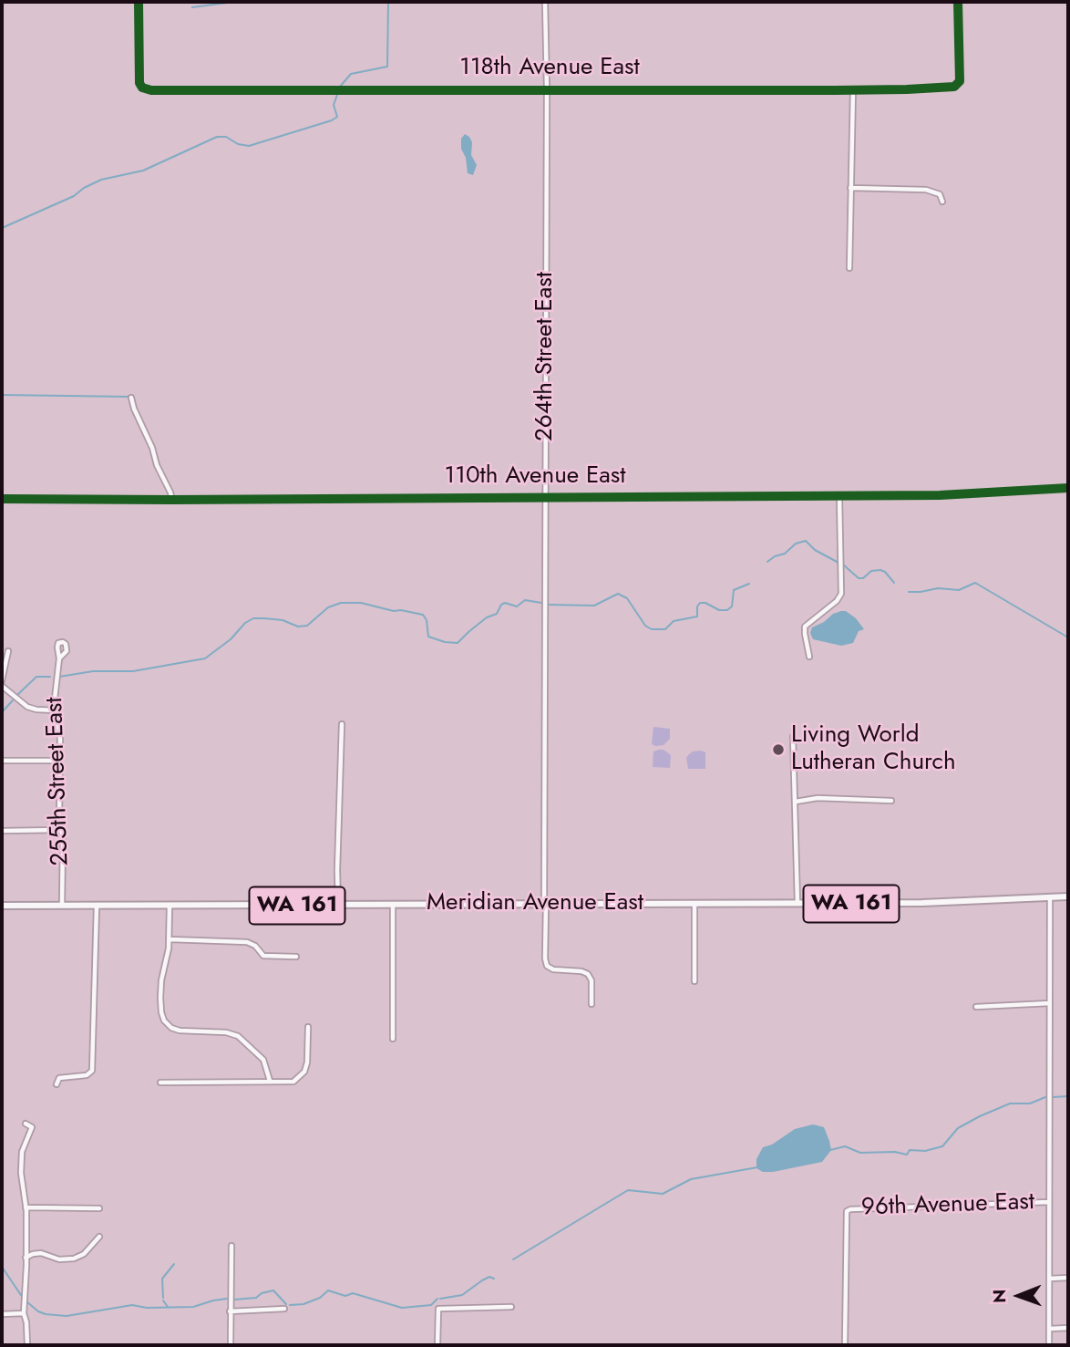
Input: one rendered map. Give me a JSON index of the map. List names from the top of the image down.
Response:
{
  "streets": {
    "main road": ["Meridian Avenue East", "WA 161"],
    "street": [
      "118th Avenue East",
      "264th Street East",
      "110th Avenue East",
      "255th Street East",
      "96th Avenue East"
    ]
  },
  "crossings": [
    ["118th Avenue East", "264th Street East"],
    ["264th Street East", "110th Avenue East"],
    ["264th Street East", "Meridian Avenue East"],
    ["255th Street East", "Meridian Avenue East"]
  ],
  "places": ["Living World Lutheran Church"],
  "north": "left"
}
